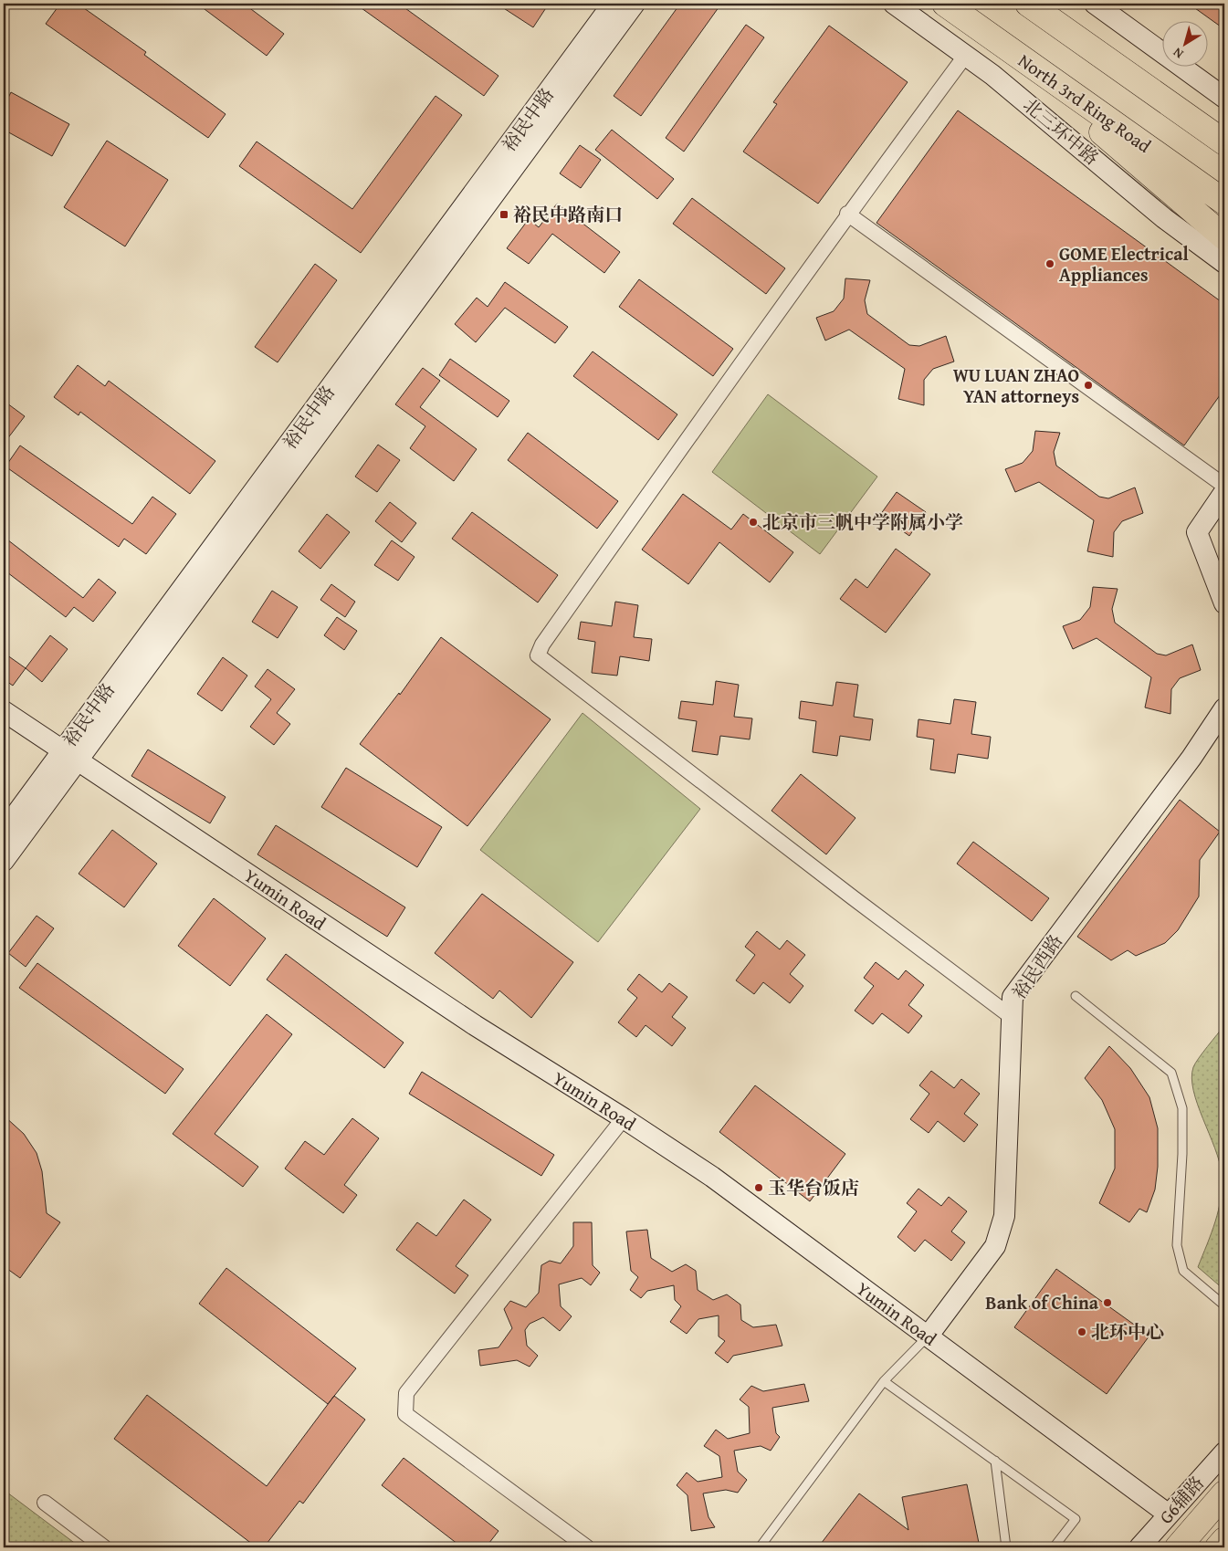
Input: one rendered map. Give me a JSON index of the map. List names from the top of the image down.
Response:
{
  "streets": {
    "highway": ["North 3rd Ring Road"],
    "street": [
      "裕民中路",
      "北三环中路",
      "Yumin Road",
      "裕民西路",
      "G6辅路"
    ]
  },
  "crossings": [
    ["裕民中路", "Yumin Road"],
    ["Yumin Road", "裕民西路"],
    ["Yumin Road", "G6辅路"]
  ],
  "places": {
    "transit": ["裕民中路南口"],
    "other": [
      "GOME Electrical Appliances",
      "WU LUAN ZHAO YAN attorneys",
      "北京市三帆中学附属小学",
      "玉华台饭店",
      "Bank of China",
      "北环中心"
    ]
  },
  "north": "bottom left"
}
